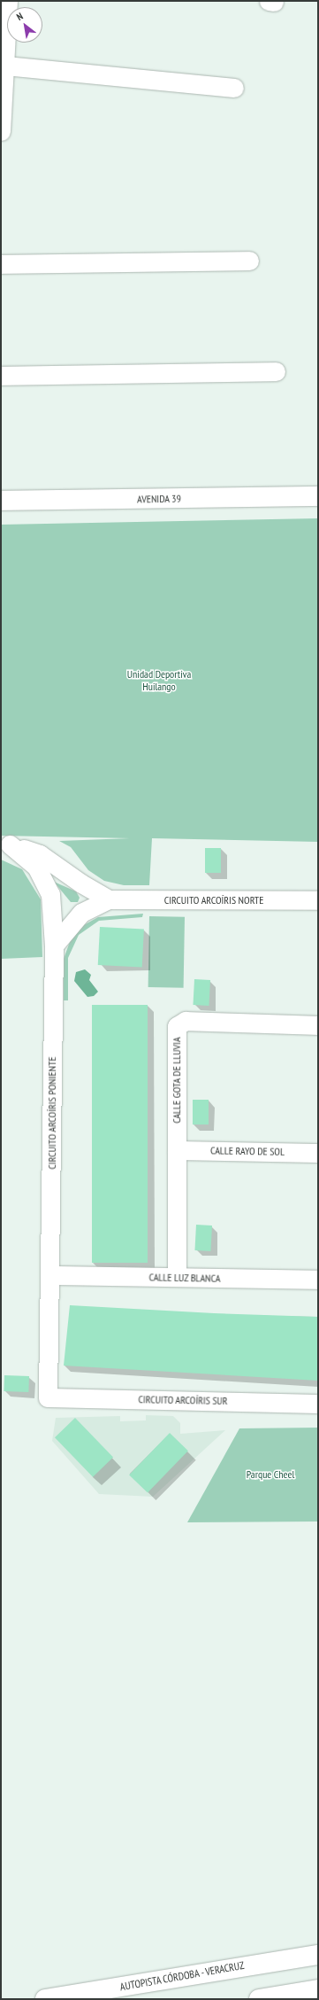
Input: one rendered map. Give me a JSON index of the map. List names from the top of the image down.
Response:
{
  "streets": {
    "main road": ["AVENIDA 39", "AUTOPISTA CÓRDOBA - VERACRUZ"],
    "street": [
      "CIRCUITO ARCOÍRIS NORTE",
      "CALLE GOTA DE LLUVIA",
      "CIRCUITO ARCOÍRIS PONIENTE",
      "CALLE RAYO DE SOL",
      "CALLE LUZ BLANCA",
      "CIRCUITO ARCOÍRIS SUR"
    ]
  },
  "crossings": [
    ["CIRCUITO ARCOÍRIS NORTE", "CIRCUITO ARCOÍRIS PONIENTE"],
    ["CALLE GOTA DE LLUVIA", "CALLE RAYO DE SOL"],
    ["CALLE GOTA DE LLUVIA", "CALLE LUZ BLANCA"],
    ["CIRCUITO ARCOÍRIS PONIENTE", "CALLE LUZ BLANCA"],
    ["CIRCUITO ARCOÍRIS PONIENTE", "CIRCUITO ARCOÍRIS SUR"]
  ],
  "parks": ["Unidad Deportiva Huilango", "Parque Cheel"],
  "north": "top left"
}
